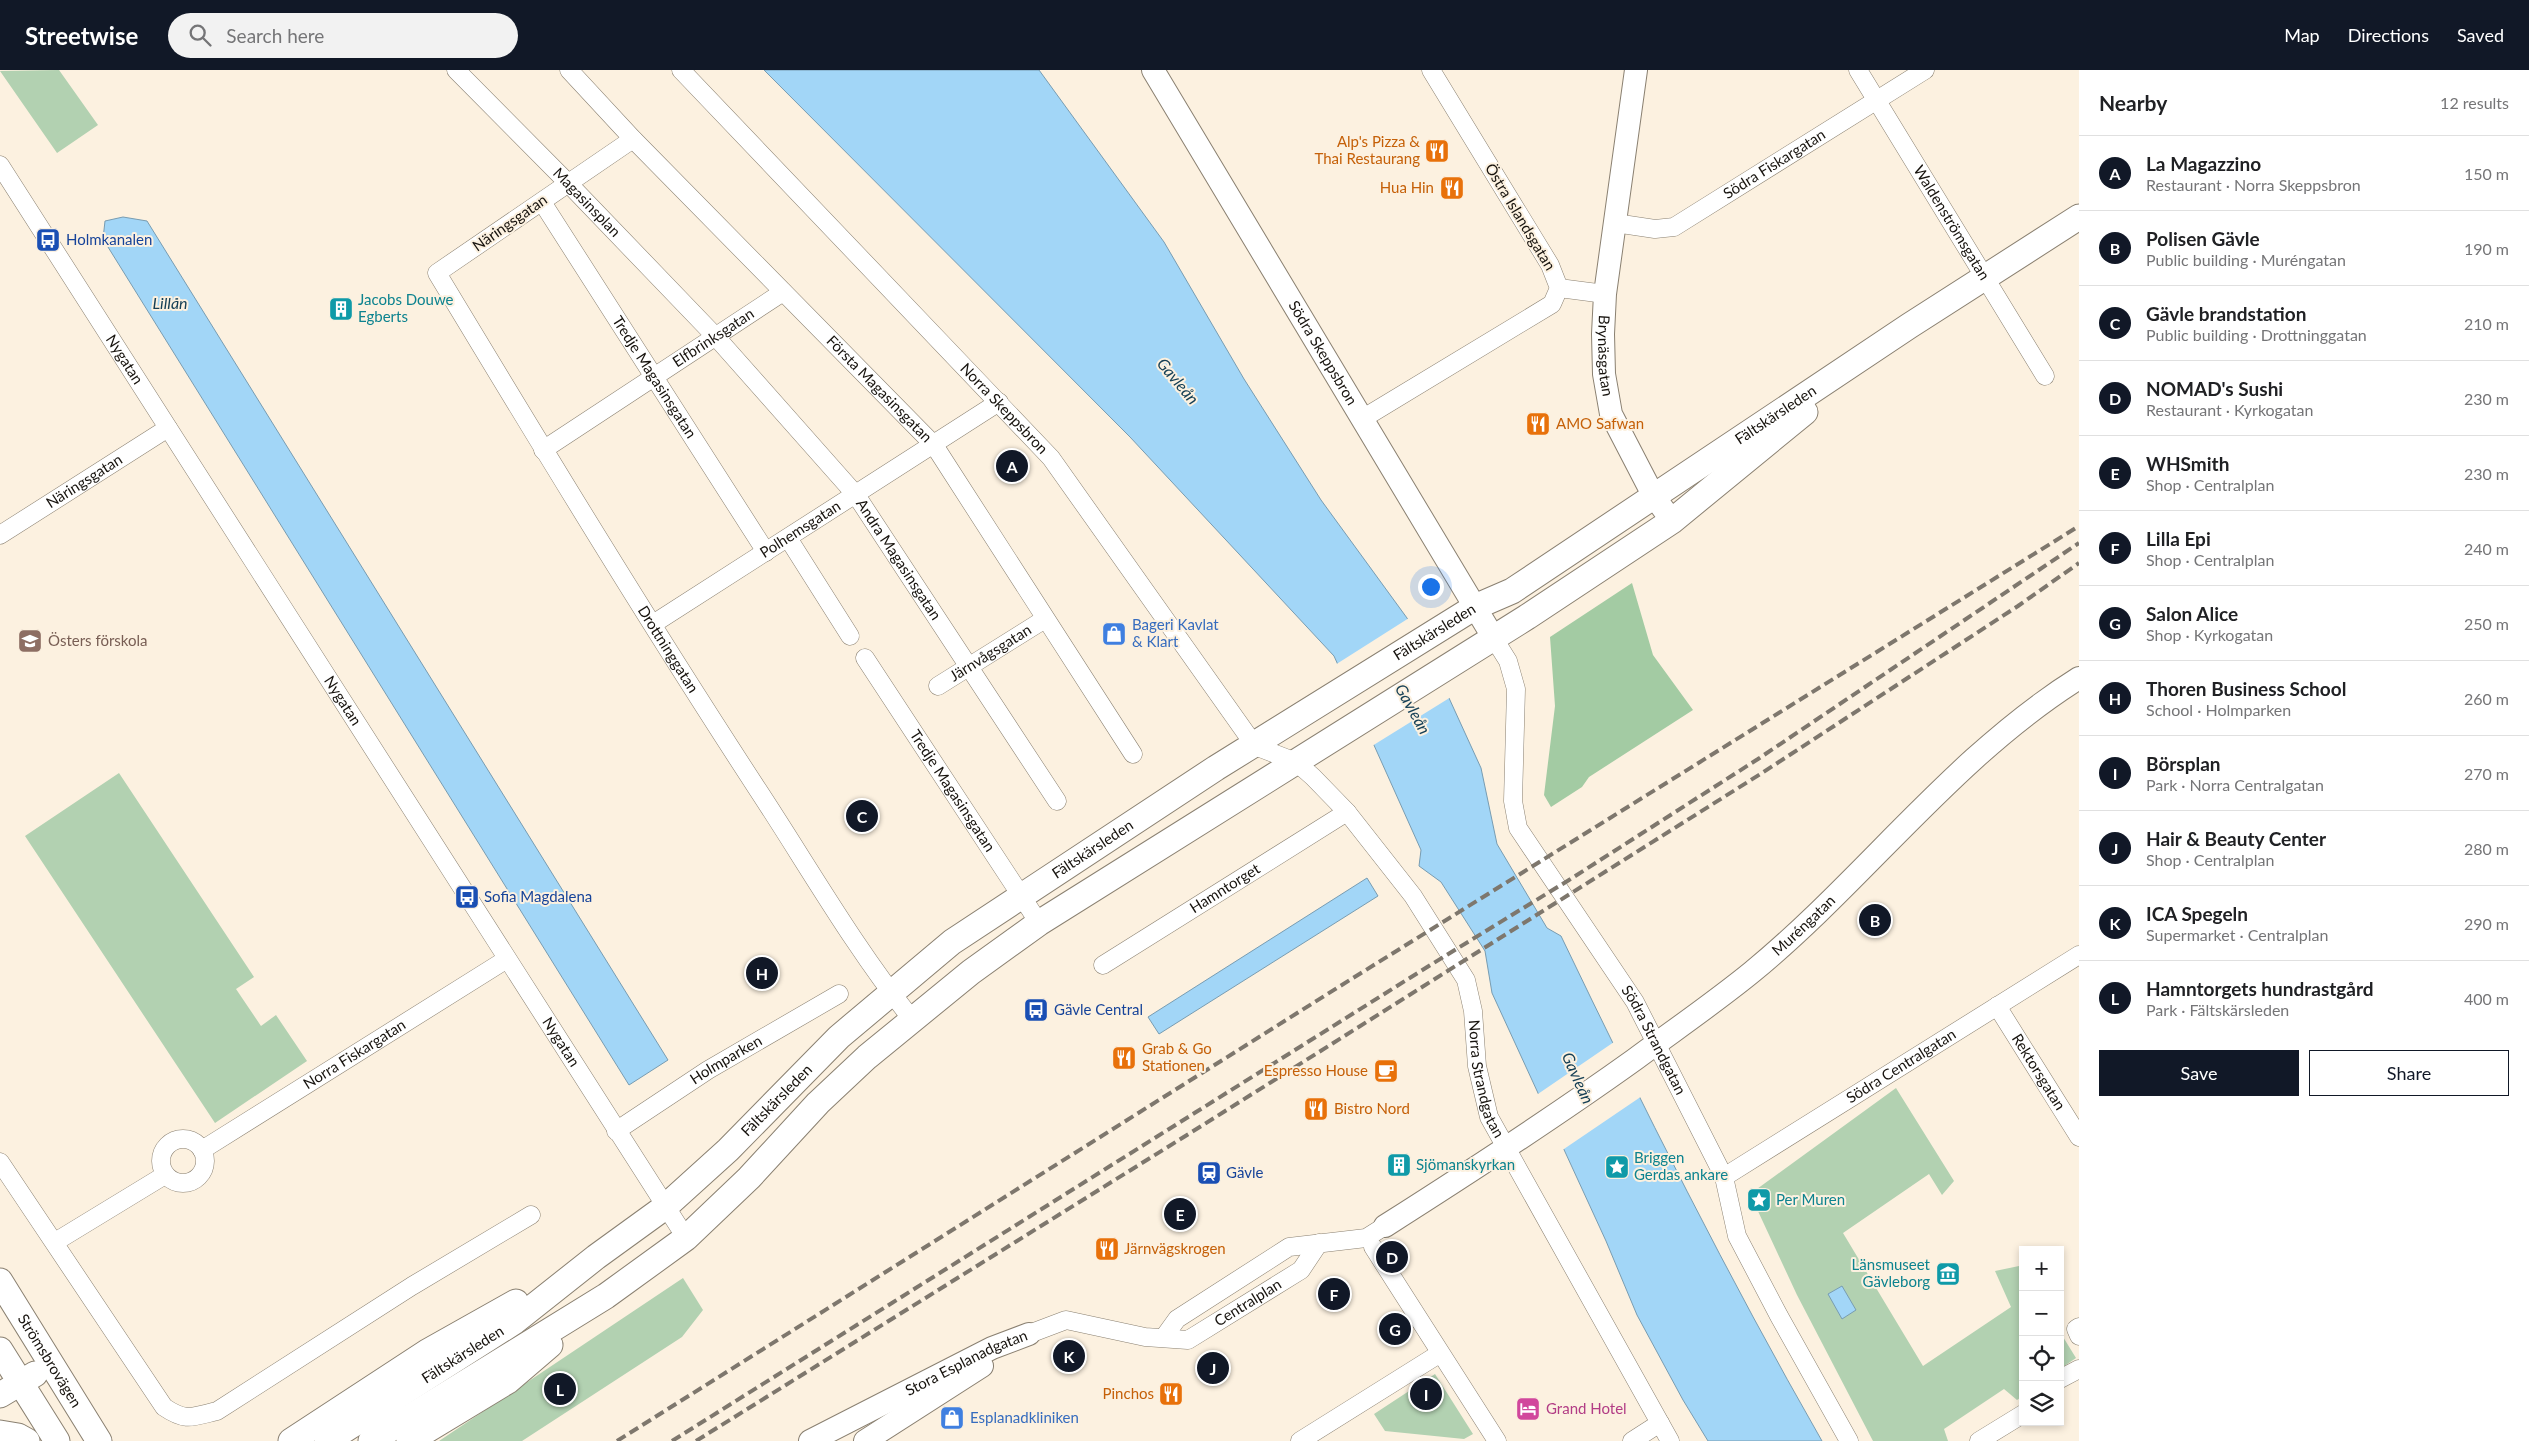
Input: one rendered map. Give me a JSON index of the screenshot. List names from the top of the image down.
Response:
{
  "streets": {
    "main road": ["Fältskärsleden", "Strömsbrovägen"],
    "street": [
      "Södra Fiskargatan",
      "Magasinsplan",
      "Östra Islandsgatan",
      "Näringsgatan",
      "Waldenströmsgatan",
      "Elfbrinksgatan",
      "Södra Skeppsbron",
      "Brynäsgatan",
      "Nygatan",
      "Tredje Magasinsgatan",
      "Första Magasinsgatan",
      "Norra Skeppsbron",
      "Polhemsgatan",
      "Andra Magasinsgatan",
      "Drottninggatan",
      "Järnvågsgatan",
      "Hamntorget",
      "Muréngatan",
      "Södra Strandgatan",
      "Norra Fiskargatan",
      "Holmparken",
      "Södra Centralgatan",
      "Rektorsgatan",
      "Norra Strandgatan",
      "Centralplan",
      "Stora Esplanadgatan"
    ]
  },
  "crossings": [
    ["Södra Fiskargatan", "Waldenströmsgatan"],
    ["Södra Fiskargatan", "Brynäsgatan"],
    ["Magasinsplan", "Näringsgatan"],
    ["Magasinsplan", "Elfbrinksgatan"],
    ["Magasinsplan", "Andra Magasinsgatan"],
    ["Östra Islandsgatan", "Södra Skeppsbron"],
    ["Östra Islandsgatan", "Brynäsgatan"],
    ["Näringsgatan", "Nygatan"],
    ["Näringsgatan", "Tredje Magasinsgatan"],
    ["Näringsgatan", "Första Magasinsgatan"],
    ["Näringsgatan", "Drottninggatan"],
    ["Waldenströmsgatan", "Fältskärsleden"],
    ["Elfbrinksgatan", "Tredje Magasinsgatan"],
    ["Elfbrinksgatan", "Första Magasinsgatan"],
    ["Elfbrinksgatan", "Andra Magasinsgatan"],
    ["Elfbrinksgatan", "Drottninggatan"],
    ["Södra Skeppsbron", "Fältskärsleden"],
    ["Södra Skeppsbron", "Södra Strandgatan"],
    ["Brynäsgatan", "Fältskärsleden"],
    ["Nygatan", "Fältskärsleden"],
    ["Nygatan", "Norra Fiskargatan"],
    ["Nygatan", "Holmparken"],
    ["Tredje Magasinsgatan", "Fältskärsleden"],
    ["Tredje Magasinsgatan", "Polhemsgatan"],
    ["Första Magasinsgatan", "Polhemsgatan"],
    ["Första Magasinsgatan", "Järnvågsgatan"],
    ["Norra Skeppsbron", "Fältskärsleden"],
    ["Norra Skeppsbron", "Polhemsgatan"],
    ["Fältskärsleden", "Drottninggatan"],
    ["Fältskärsleden", "Södra Strandgatan"],
    ["Fältskärsleden", "Norra Strandgatan"],
    ["Polhemsgatan", "Andra Magasinsgatan"],
    ["Polhemsgatan", "Drottninggatan"],
    ["Andra Magasinsgatan", "Järnvågsgatan"],
    ["Hamntorget", "Norra Strandgatan"],
    ["Muréngatan", "Södra Strandgatan"],
    ["Muréngatan", "Norra Strandgatan"],
    ["Södra Strandgatan", "Södra Centralgatan"],
    ["Södra Centralgatan", "Rektorsgatan"],
    ["Centralplan", "Stora Esplanadgatan"]
  ],
  "water": ["Lillån", "Gavleån"],
  "places": {
    "restaurant": [
      "Alp's Pizza & Thai Restaurang",
      "Hua Hin",
      "AMO Safwan",
      "Grab & Go Stationen",
      "Bistro Nord",
      "Järnvägskrogen",
      "Pinchos"
    ],
    "bus stop": ["Holmkanalen", "Sofia Magdalena", "Gävle Central"],
    "building": ["Jacobs Douwe Egberts", "Sjömanskyrkan"],
    "shop": ["Bageri Kavlat & Klart", "Esplanadkliniken"],
    "school or university": ["Östers förskola"],
    "cafe": ["Espresso House"],
    "place": ["Briggen Gerdas ankare", "Per Muren"],
    "station": ["Gävle"],
    "museum": ["Länsmuseet Gävleborg"],
    "hotel": ["Grand Hotel"]
  },
  "page": {
    "header": "Streetwise",
    "search": "Search here",
    "nav": ["Map", "Directions", "Saved"],
    "heading": ["Nearby", "12 results"],
    "list": [
      {
        "mark": "A",
        "name": "La Magazzino",
        "note": "Restaurant · Norra Skeppsbron",
        "value": "150 m"
      },
      {
        "mark": "B",
        "name": "Polisen Gävle",
        "note": "Public building · Muréngatan",
        "value": "190 m"
      },
      {
        "mark": "C",
        "name": "Gävle brandstation",
        "note": "Public building · Drottninggatan",
        "value": "210 m"
      },
      {
        "mark": "D",
        "name": "NOMAD's Sushi",
        "note": "Restaurant · Kyrkogatan",
        "value": "230 m"
      },
      {
        "mark": "E",
        "name": "WHSmith",
        "note": "Shop · Centralplan",
        "value": "230 m"
      },
      {
        "mark": "F",
        "name": "Lilla Epi",
        "note": "Shop · Centralplan",
        "value": "240 m"
      },
      {
        "mark": "G",
        "name": "Salon Alice",
        "note": "Shop · Kyrkogatan",
        "value": "250 m"
      },
      {
        "mark": "H",
        "name": "Thoren Business School",
        "note": "School · Holmparken",
        "value": "260 m"
      },
      {
        "mark": "I",
        "name": "Börsplan",
        "note": "Park · Norra Centralgatan",
        "value": "270 m"
      },
      {
        "mark": "J",
        "name": "Hair & Beauty Center",
        "note": "Shop · Centralplan",
        "value": "280 m"
      },
      {
        "mark": "K",
        "name": "ICA Spegeln",
        "note": "Supermarket · Centralplan",
        "value": "290 m"
      },
      {
        "mark": "L",
        "name": "Hamntorgets hundrastgård",
        "note": "Park · Fältskärsleden",
        "value": "400 m"
      }
    ],
    "pins": [
      "A",
      "C",
      "B",
      "H",
      "E",
      "D",
      "F",
      "G",
      "K",
      "J",
      "L",
      "I"
    ],
    "buttons": ["Save", "Share"],
    "map_buttons": ["+", "−"]
  }
}
